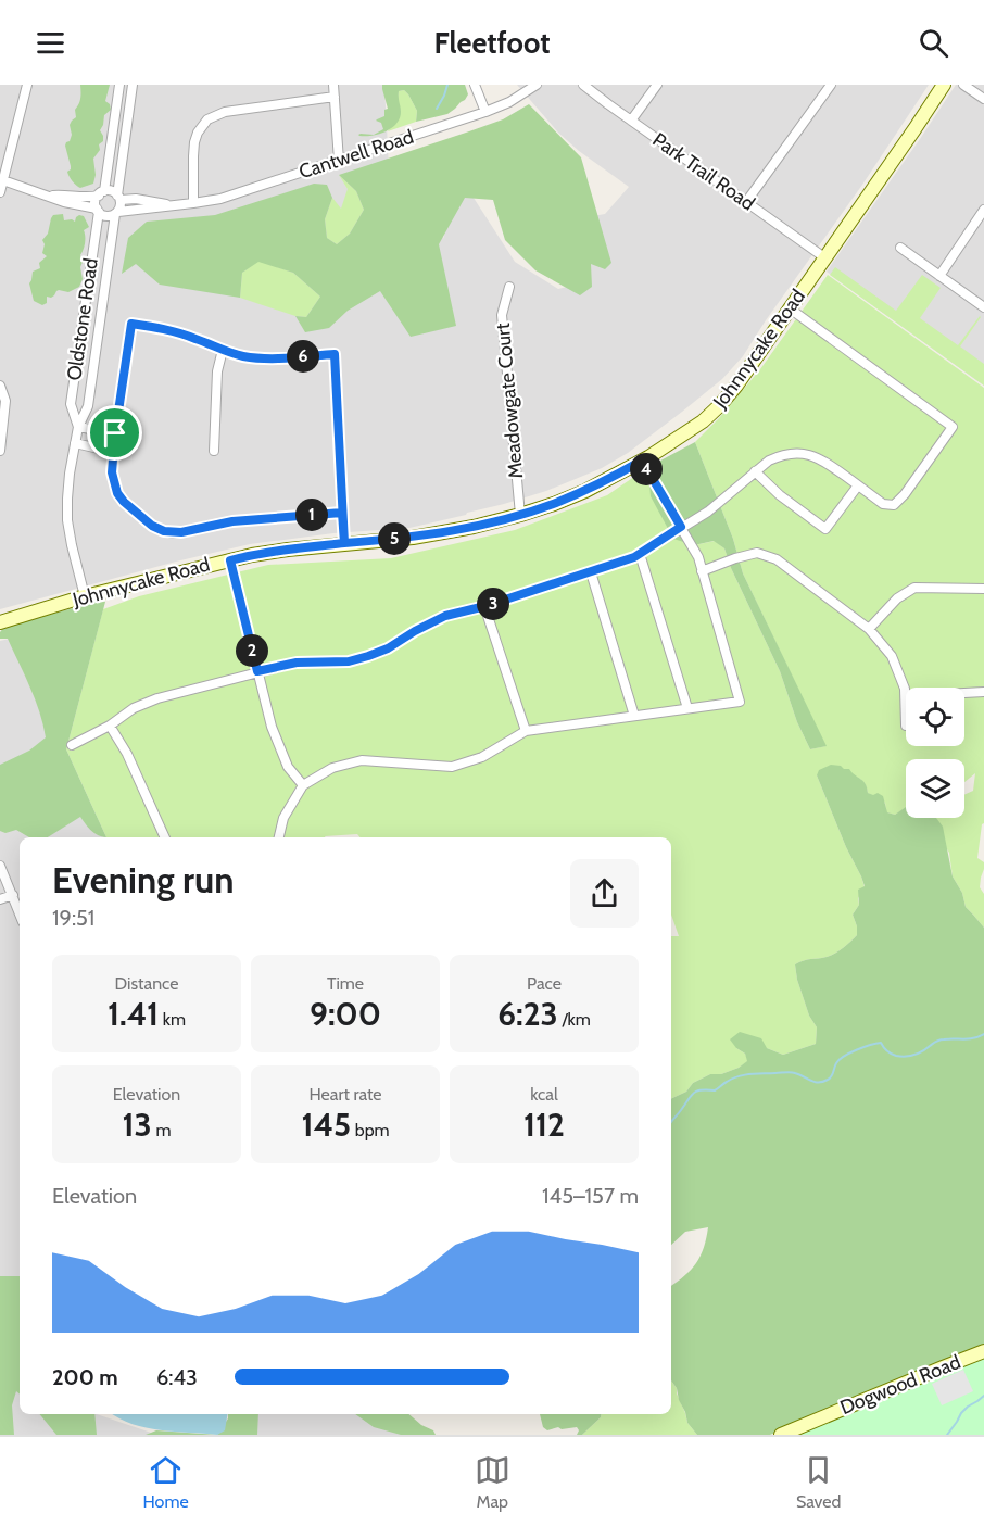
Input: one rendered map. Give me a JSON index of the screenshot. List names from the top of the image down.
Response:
{
  "streets": {
    "street": [
      "Cantwell Road",
      "Park Trail Road",
      "Oldstone Road",
      "Johnnycake Road",
      "Meadowgate Court",
      "Dogwood Road"
    ]
  },
  "crossings": [
    ["Cantwell Road", "Oldstone Road"],
    ["Park Trail Road", "Johnnycake Road"],
    ["Oldstone Road", "Johnnycake Road"],
    ["Johnnycake Road", "Meadowgate Court"]
  ],
  "page": {
    "header": "Fleetfoot",
    "pins": [
      "6",
      "4",
      "1",
      "5",
      "3",
      "2"
    ],
    "heading": ["Evening run", "19:51"],
    "stats": [
      ["Distance", "1.41 km"],
      ["Time", "9:00"],
      ["Pace", "6:23 /km"],
      ["Elevation", "13 m"],
      ["Heart rate", "145 bpm"],
      ["kcal", "112"]
    ],
    "chart": ["Elevation", "145–157 m"],
    "list": [
      {
        "name": "200 m",
        "note": "6:43"
      }
    ],
    "tabs": ["Home", "Map", "Saved"]
  }
}
